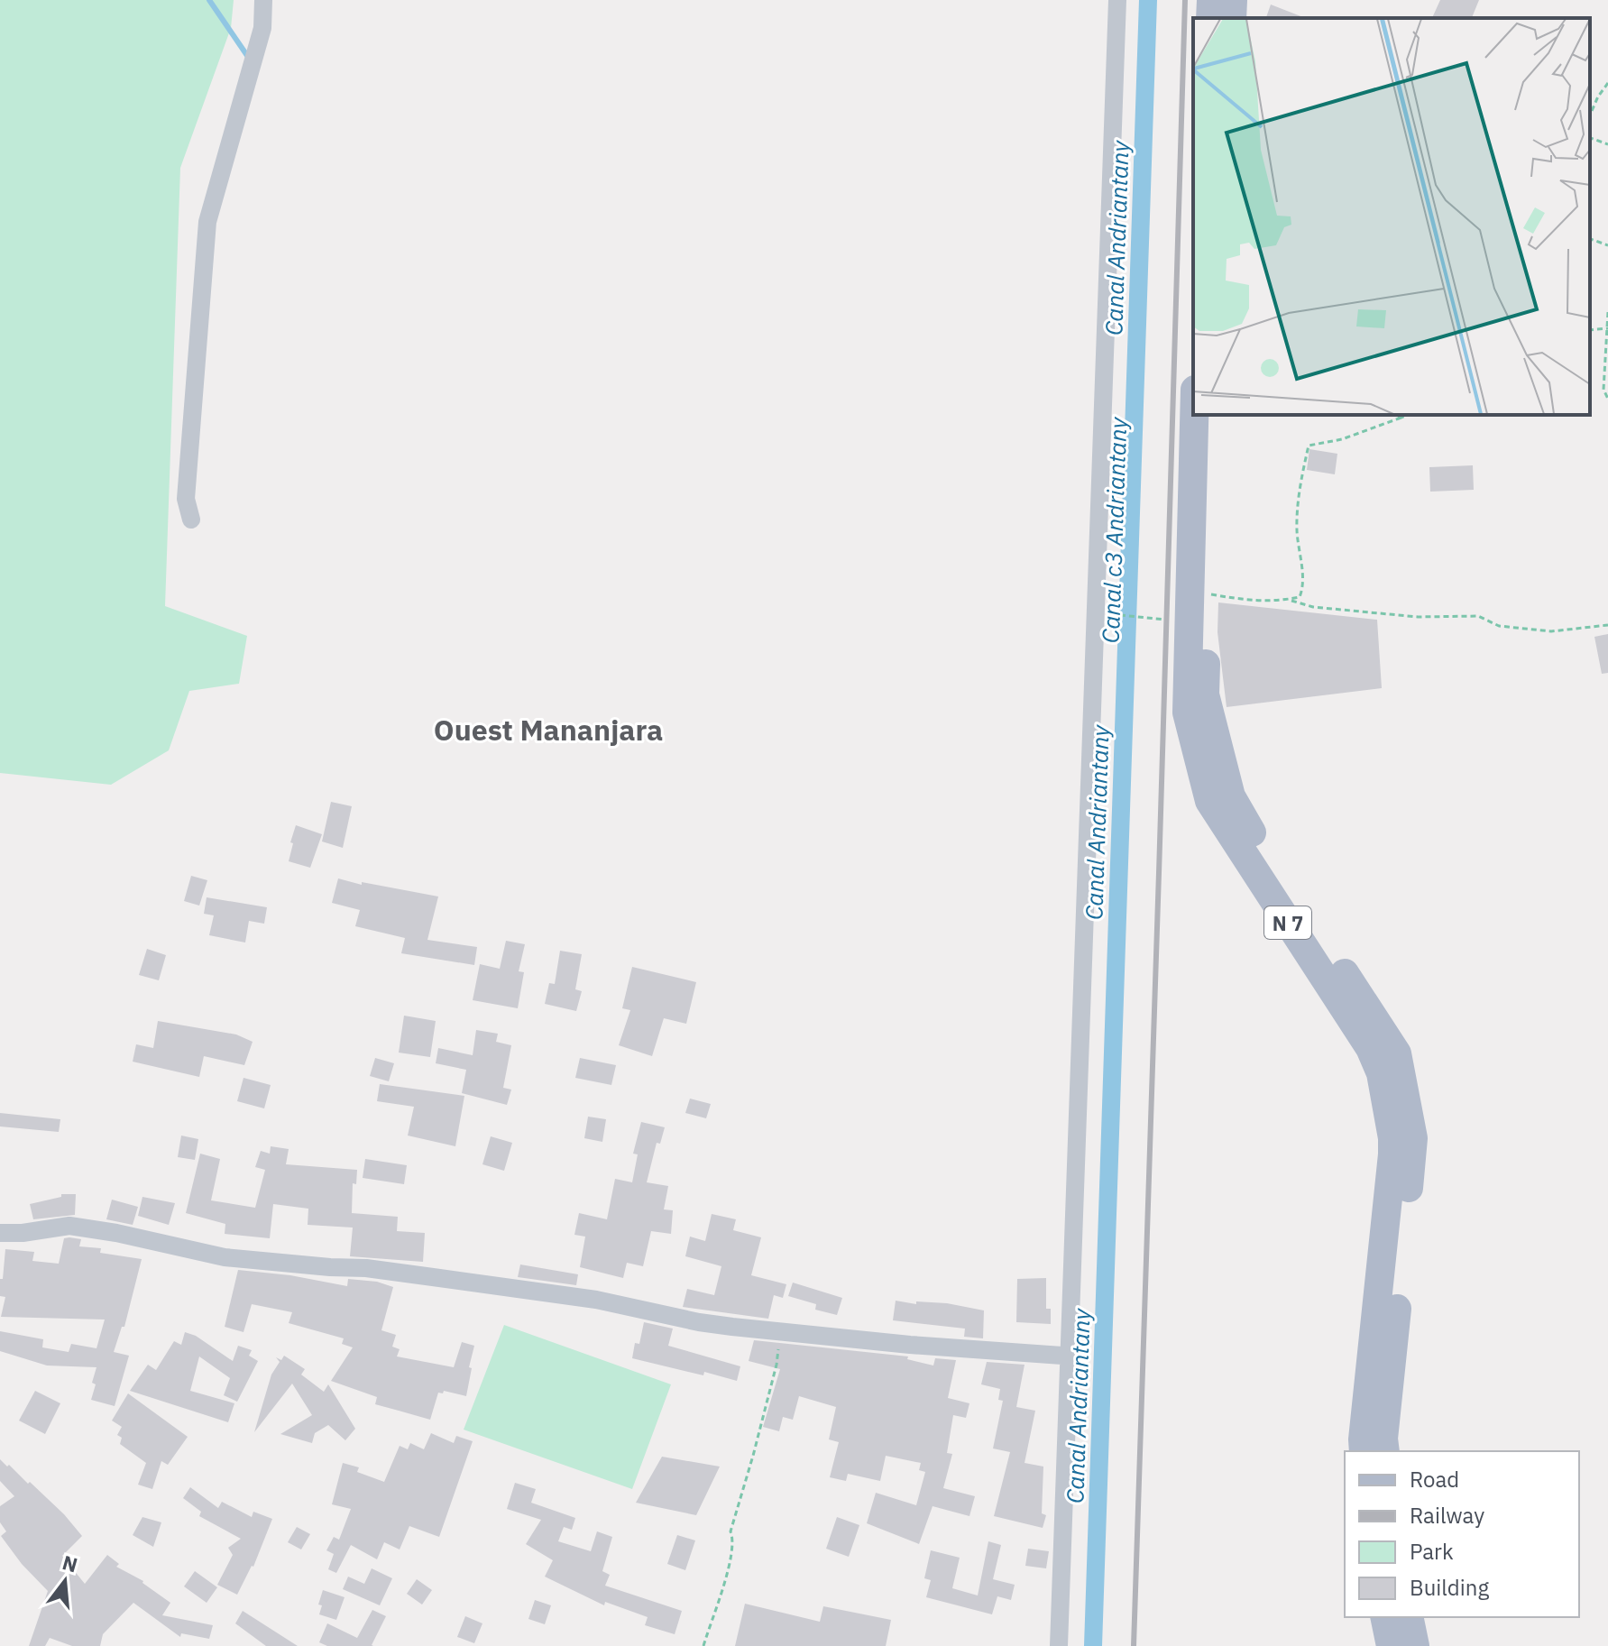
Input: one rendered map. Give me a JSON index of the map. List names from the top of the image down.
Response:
{
  "streets": {
    "main road": ["N 7"]
  },
  "districts": ["Ouest Mananjara"],
  "water": ["Canal Andriantany", "Canal c3 Andriantany"],
  "legend": [
    "Road",
    "Railway",
    "Park",
    "Building"
  ],
  "north": "top"
}
